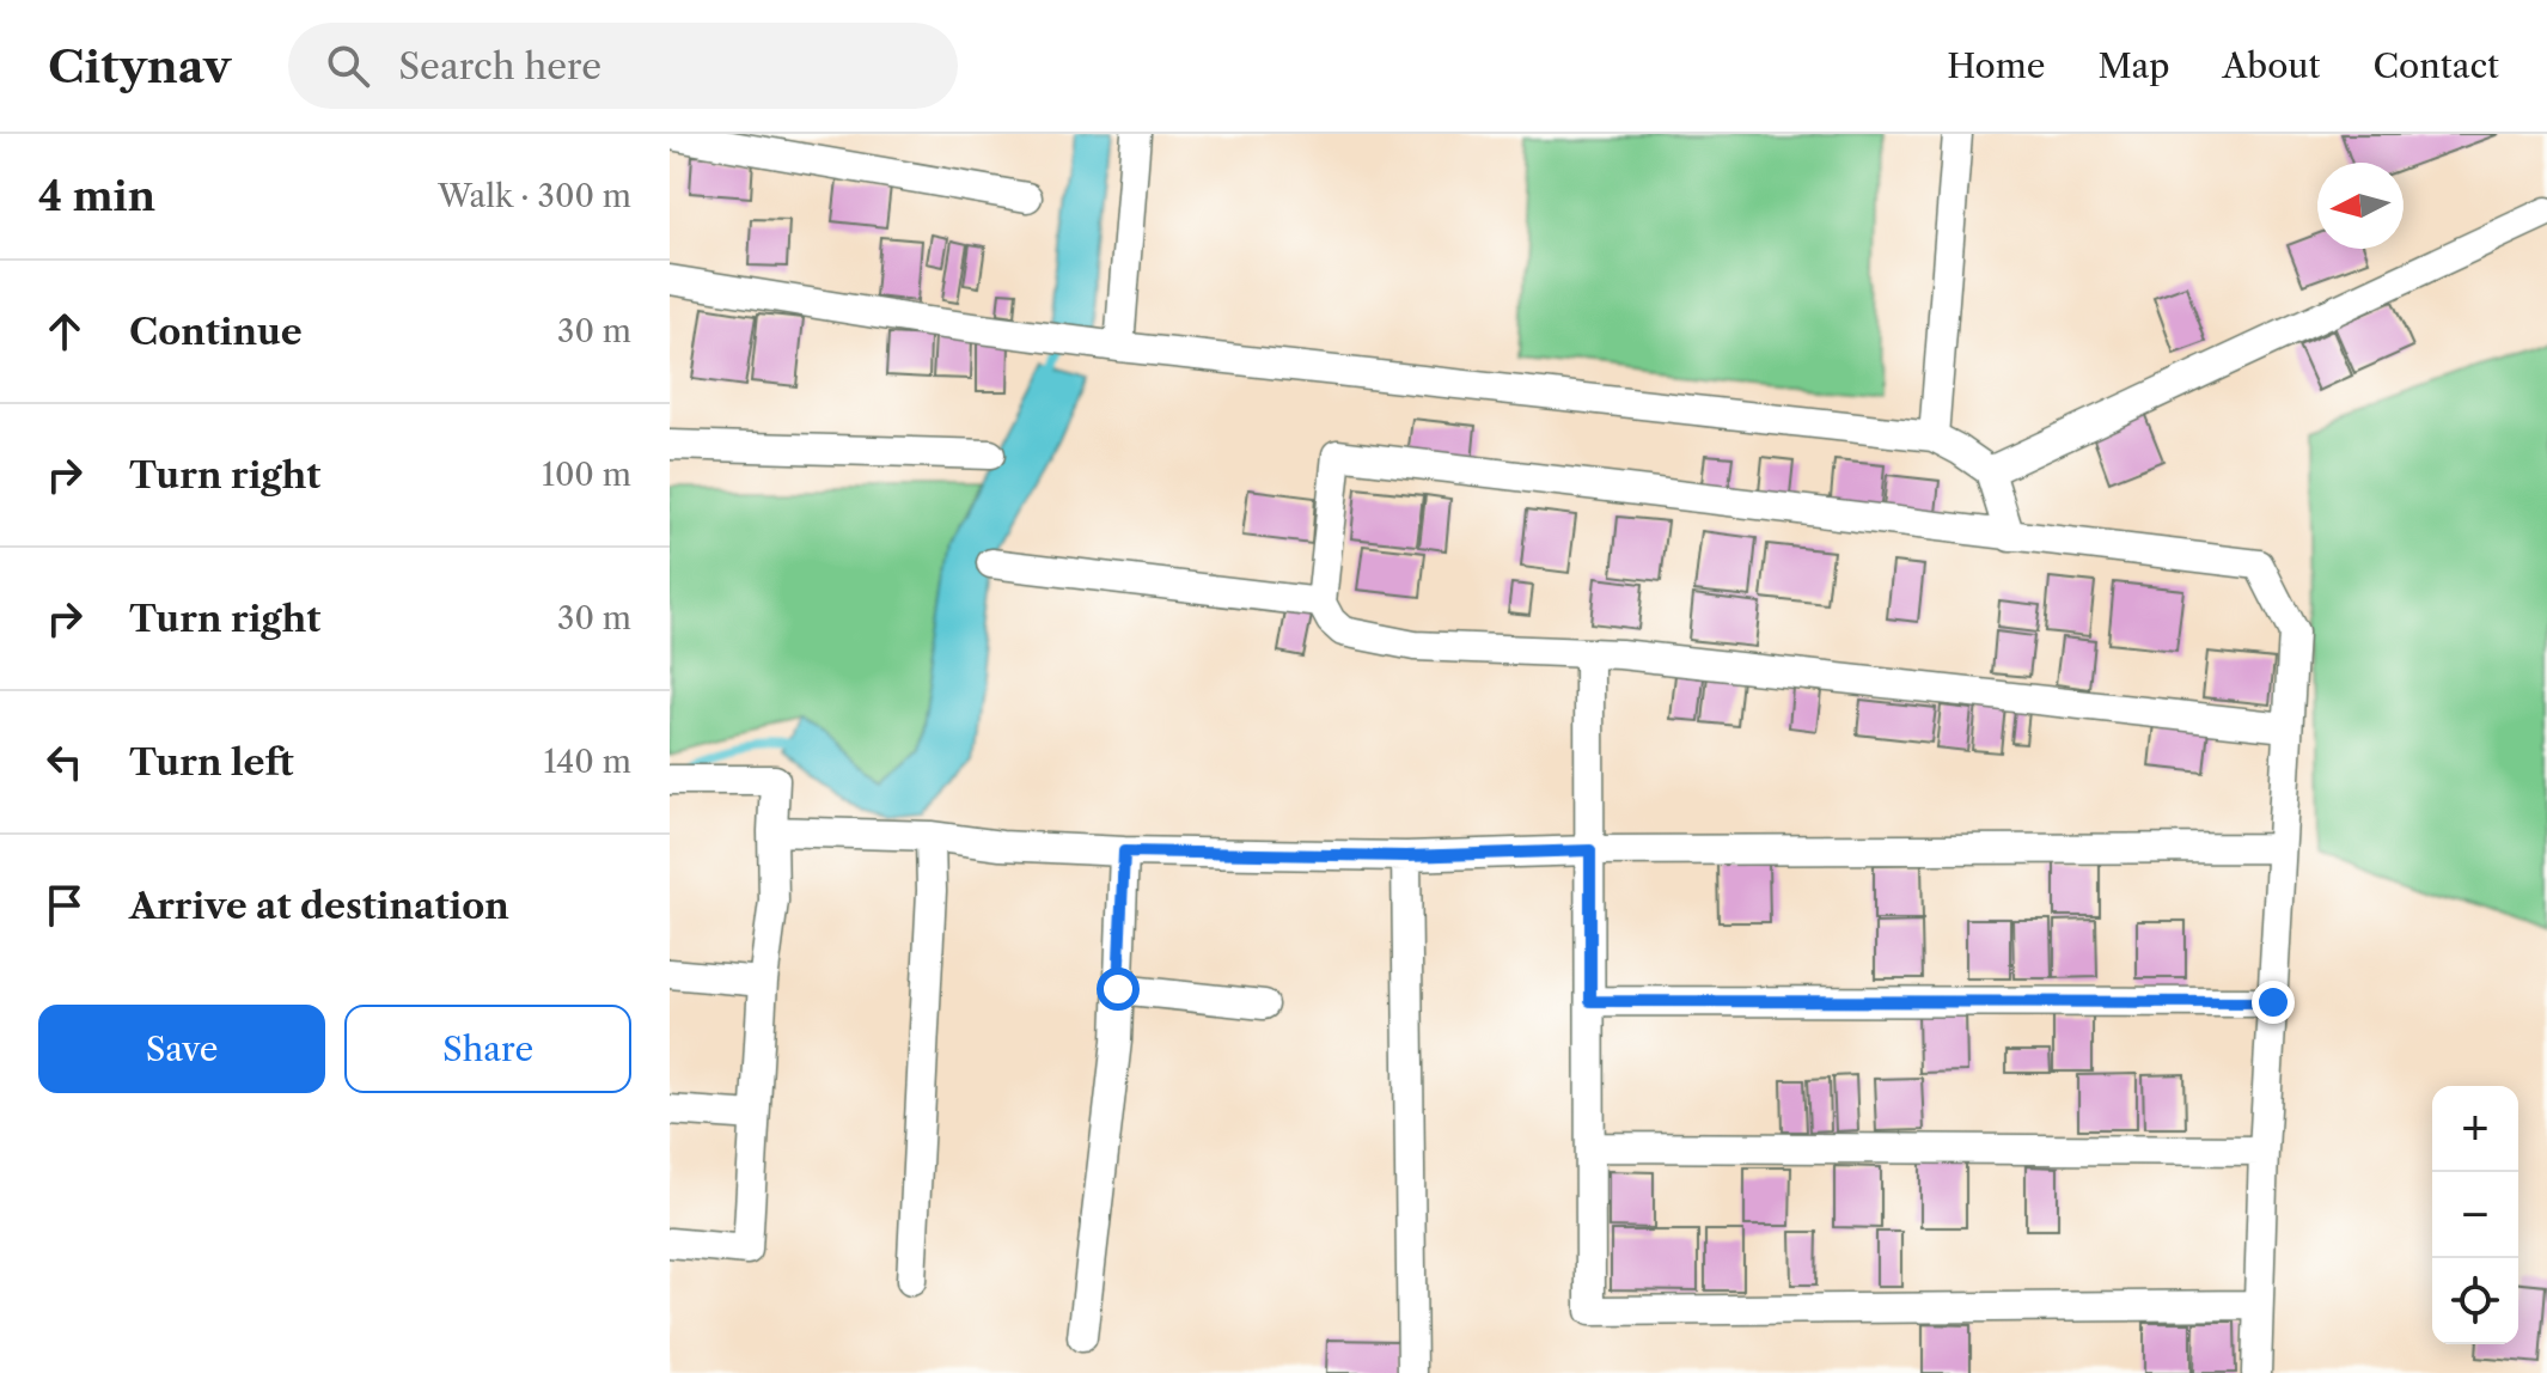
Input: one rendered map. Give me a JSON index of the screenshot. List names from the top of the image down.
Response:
{
  "north": "left",
  "page": {
    "header": "Citynav",
    "search": "Search here",
    "nav": [
      "Home",
      "Map",
      "About",
      "Contact"
    ],
    "heading": ["4 min", "Walk · 300 m"],
    "list": [
      ["Continue", "30 m"],
      ["Turn right", "100 m"],
      ["Turn right", "30 m"],
      ["Turn left", "140 m"],
      "Arrive at destination"
    ],
    "buttons": ["Save", "Share"],
    "map_buttons": ["+", "−"]
  }
}
